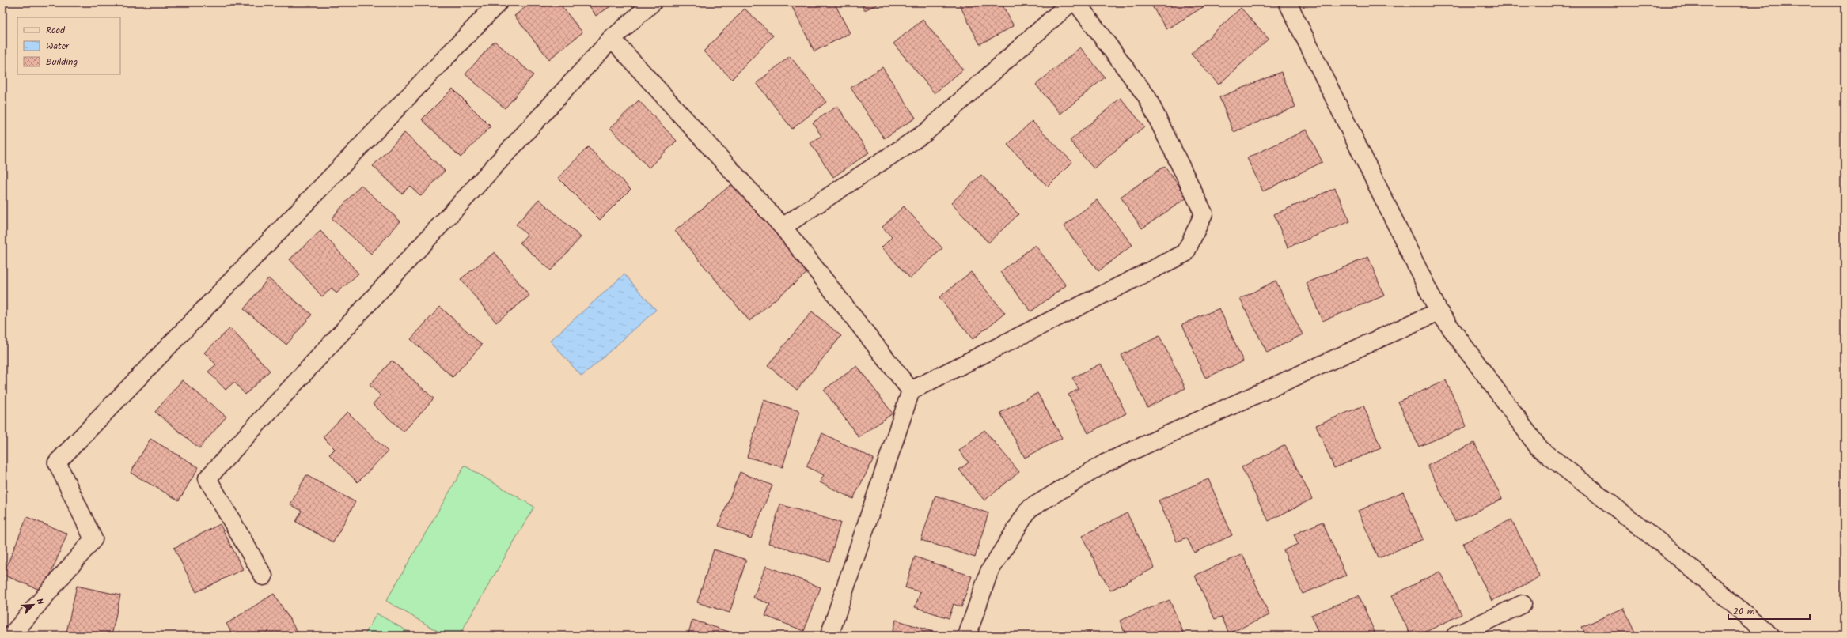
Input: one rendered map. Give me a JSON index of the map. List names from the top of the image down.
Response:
{
  "legend": ["Road", "Water", "Building"],
  "scale_bar": "20 m",
  "north": "top right"
}
